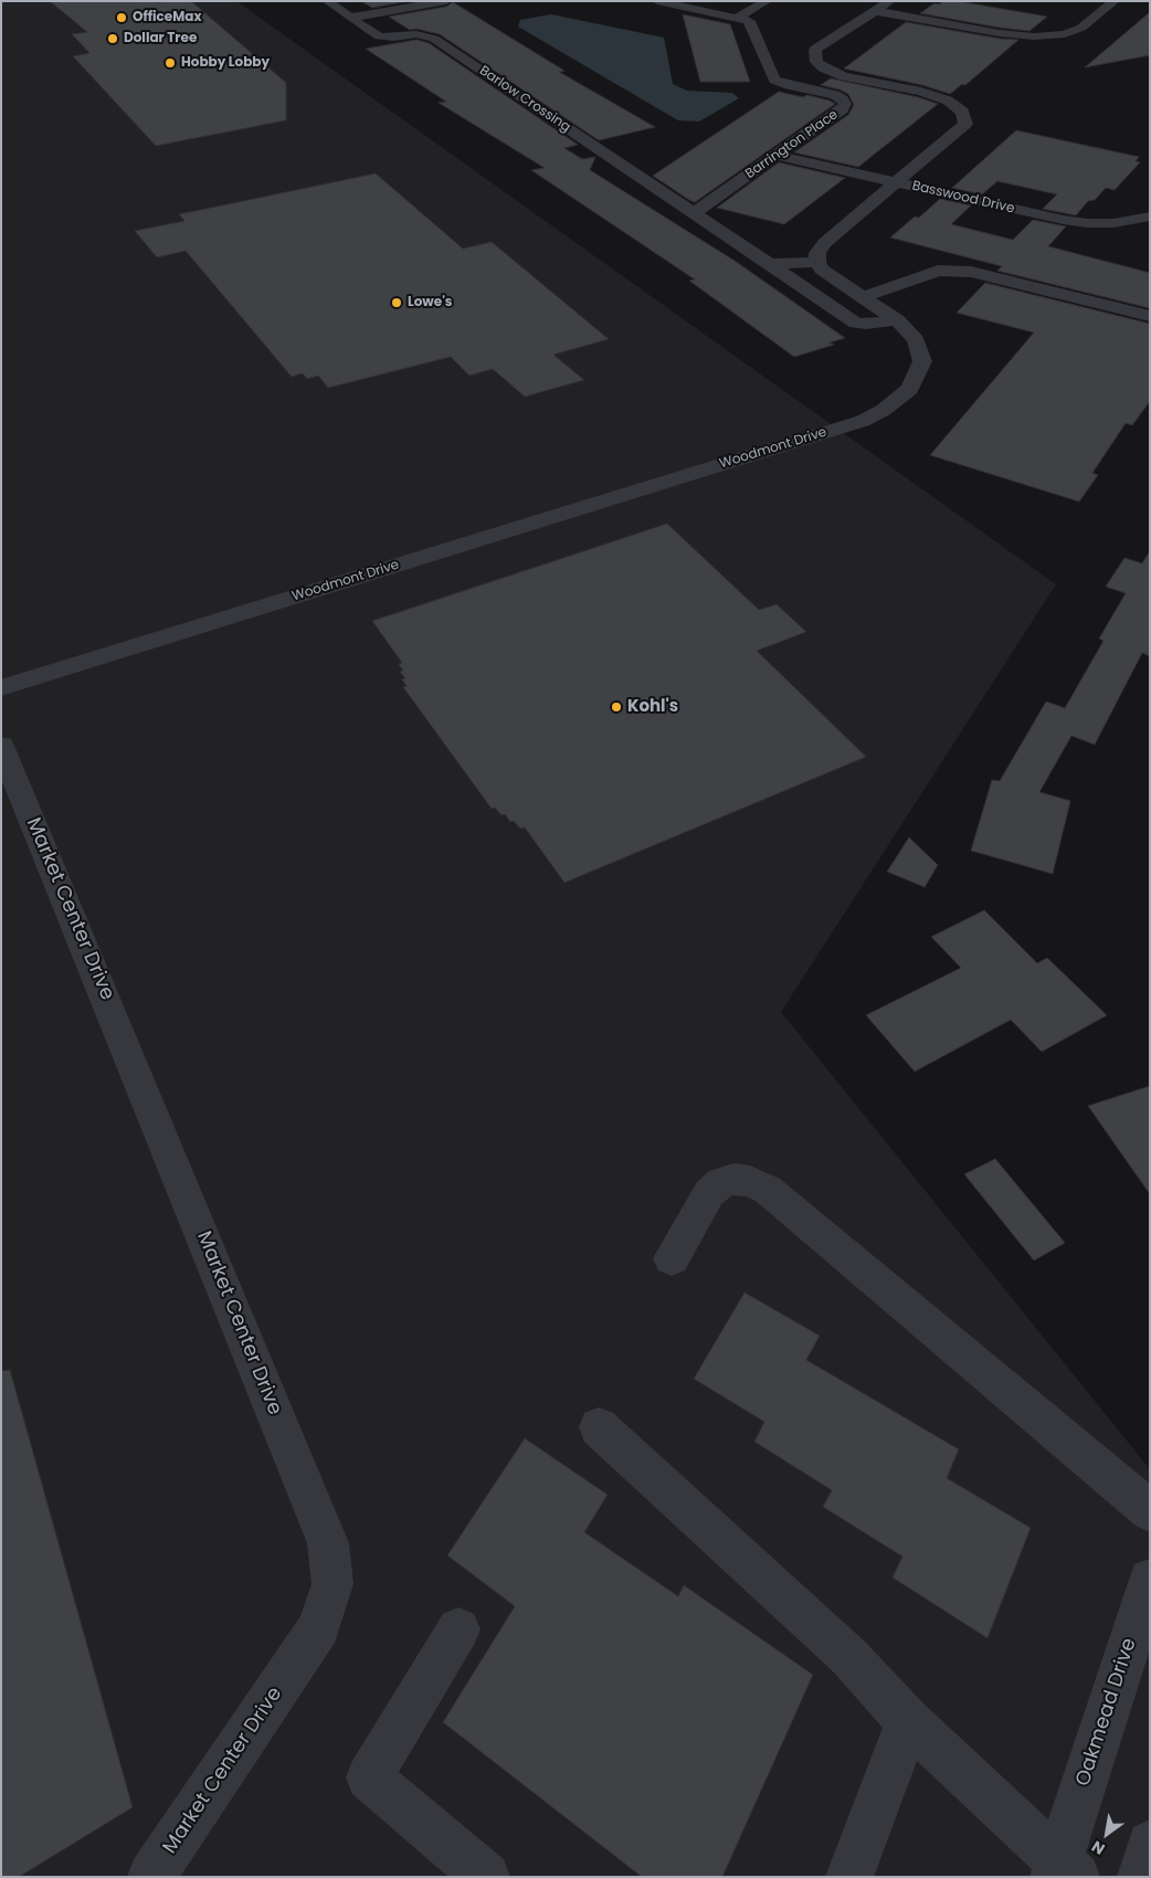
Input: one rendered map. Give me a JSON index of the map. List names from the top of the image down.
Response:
{
  "streets": {
    "street": [
      "Barlow Crossing",
      "Barrington Place",
      "Basswood Drive",
      "Woodmont Drive",
      "Market Center Drive",
      "Oakmead Drive"
    ]
  },
  "crossings": [
    ["Barlow Crossing", "Barrington Place"],
    ["Barlow Crossing", "Woodmont Drive"],
    ["Barrington Place", "Basswood Drive"]
  ],
  "places": [
    "OfficeMax",
    "Dollar Tree",
    "Hobby Lobby",
    "Lowe's",
    "Kohl's"
  ],
  "north": "bottom left"
}
